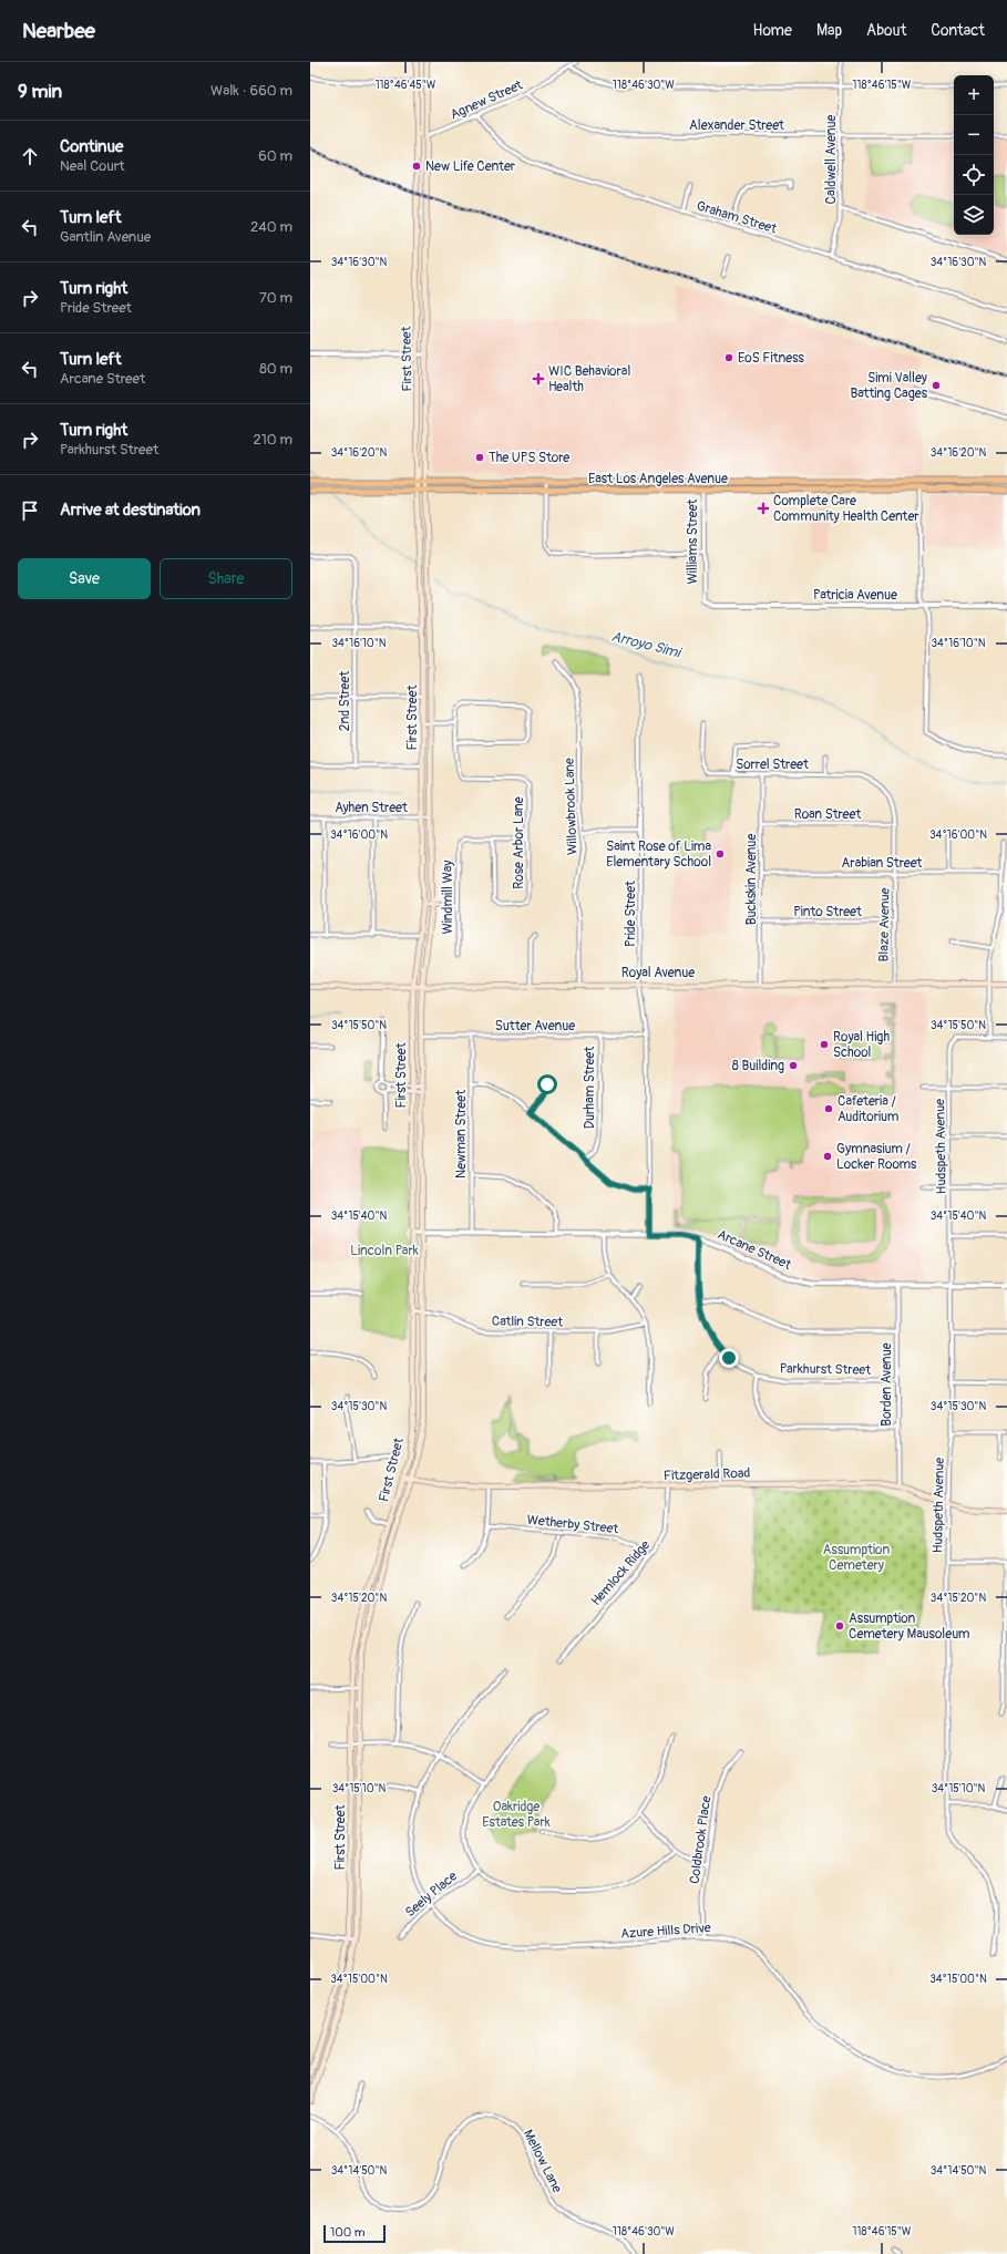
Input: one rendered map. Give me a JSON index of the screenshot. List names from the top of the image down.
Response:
{
  "streets": {
    "main road": [
      "First Street",
      "East Los Angeles Avenue",
      "Royal Avenue",
      "Fitzgerald Road"
    ],
    "street": [
      "Agnew Street",
      "Alexander Street",
      "Caldwell Avenue",
      "Graham Street",
      "Williams Street",
      "Patricia Avenue",
      "2nd Street",
      "Sorrel Street",
      "Willowbrook Lane",
      "Ayhen Street",
      "Roan Street",
      "Rose Arbor Lane",
      "Arabian Street",
      "Buckskin Avenue",
      "Windmill Way",
      "Pinto Street",
      "Pride Street",
      "Blaze Avenue",
      "Sutter Avenue",
      "Durham Street",
      "Newman Street",
      "Hudspeth Avenue",
      "Arcane Street",
      "Catlin Street",
      "Parkhurst Street",
      "Borden Avenue",
      "Wetherby Street",
      "Hemlock Ridge",
      "Coldbrook Place",
      "Seely Place",
      "Azure Hills Drive",
      "Mellow Lane"
    ]
  },
  "crossings": [
    ["Agnew Street", "Alexander Street"],
    ["Agnew Street", "Graham Street"],
    ["Agnew Street", "First Street"],
    ["Alexander Street", "Caldwell Avenue"],
    ["Caldwell Avenue", "Graham Street"],
    ["First Street", "East Los Angeles Avenue"],
    ["First Street", "Ayhen Street"],
    ["First Street", "Royal Avenue"],
    ["First Street", "Sutter Avenue"],
    ["First Street", "Arcane Street"],
    ["First Street", "Catlin Street"],
    ["First Street", "Fitzgerald Road"],
    ["East Los Angeles Avenue", "Williams Street"],
    ["Williams Street", "Patricia Avenue"],
    ["Sorrel Street", "Buckskin Avenue"],
    ["Sorrel Street", "Blaze Avenue"],
    ["Willowbrook Lane", "Royal Avenue"],
    ["Roan Street", "Buckskin Avenue"],
    ["Roan Street", "Blaze Avenue"],
    ["Rose Arbor Lane", "Windmill Way"],
    ["Arabian Street", "Buckskin Avenue"],
    ["Arabian Street", "Blaze Avenue"],
    ["Buckskin Avenue", "Pinto Street"],
    ["Buckskin Avenue", "Royal Avenue"],
    ["Pinto Street", "Blaze Avenue"],
    ["Pride Street", "Royal Avenue"],
    ["Pride Street", "Sutter Avenue"],
    ["Pride Street", "Arcane Street"],
    ["Blaze Avenue", "Royal Avenue"],
    ["Sutter Avenue", "Durham Street"],
    ["Sutter Avenue", "Newman Street"],
    ["Newman Street", "Arcane Street"],
    ["Hudspeth Avenue", "Arcane Street"],
    ["Hudspeth Avenue", "Fitzgerald Road"],
    ["Arcane Street", "Parkhurst Street"],
    ["Arcane Street", "Borden Avenue"],
    ["Parkhurst Street", "Borden Avenue"],
    ["Borden Avenue", "Fitzgerald Road"],
    ["Fitzgerald Road", "Hemlock Ridge"],
    ["Wetherby Street", "Hemlock Ridge"],
    ["Coldbrook Place", "Azure Hills Drive"],
    ["Seely Place", "Azure Hills Drive"]
  ],
  "water": ["Arroyo Simi"],
  "parks": ["Lincoln Park", "Assumption Cemetery", "Oakridge Estates Park"],
  "places": {
    "other": [
      "New Life Center",
      "EoS Fitness",
      "Simi Valley Batting Cages",
      "The UPS Store",
      "Saint Rose of Lima Elementary School",
      "Royal High School",
      "8 Building",
      "Cafeteria / Auditorium",
      "Gymnasium / Locker Rooms",
      "Assumption Cemetery Mausoleum"
    ],
    "health": ["WIC Behavioral Health", "Complete Care Community Health Center"]
  },
  "scale_bar": "100 m",
  "page": {
    "header": "Nearbee",
    "nav": [
      "Home",
      "Map",
      "About",
      "Contact"
    ],
    "heading": ["9 min", "Walk · 660 m"],
    "map_buttons": ["+", "−"],
    "list": [
      ["Continue", "Neal Court", "60 m"],
      ["Turn left", "Gantlin Avenue", "240 m"],
      ["Turn right", "Pride Street", "70 m"],
      ["Turn left", "Arcane Street", "80 m"],
      ["Turn right", "Parkhurst Street", "210 m"],
      "Arrive at destination"
    ],
    "buttons": ["Save", "Share"],
    "scale": "100 m"
  },
  "coordinates": [
    "118°46'45\"W",
    "118°46'30\"W",
    "118°46'15\"W",
    "34°16'30\"N",
    "34°16'20\"N",
    "34°16'10\"N",
    "34°16'00\"N",
    "34°15'50\"N",
    "34°15'40\"N",
    "34°15'30\"N",
    "34°15'20\"N",
    "34°15'10\"N",
    "34°15'00\"N",
    "34°14'50\"N"
  ]
}
